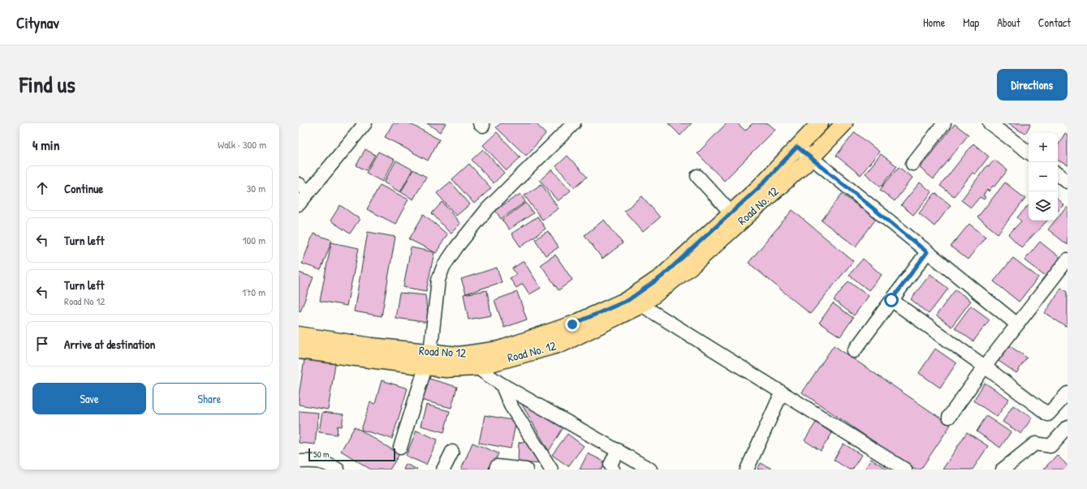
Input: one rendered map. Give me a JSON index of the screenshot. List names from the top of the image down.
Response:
{
  "streets": {
    "main road": ["Road No. 12", "Road No 12"]
  },
  "scale_bar": "50 m",
  "page": {
    "header": "Citynav",
    "nav": [
      "Home",
      "Map",
      "About",
      "Contact"
    ],
    "title": "Find us",
    "buttons": [
      "Directions",
      ["Save", "Share"]
    ],
    "heading": ["4 min", "Walk · 300 m"],
    "map_buttons": ["+", "−"],
    "list": [
      ["Continue", "30 m"],
      ["Turn left", "100 m"],
      ["Turn left", "Road No 12", "170 m"],
      "Arrive at destination"
    ],
    "scale": "50 m"
  }
}
